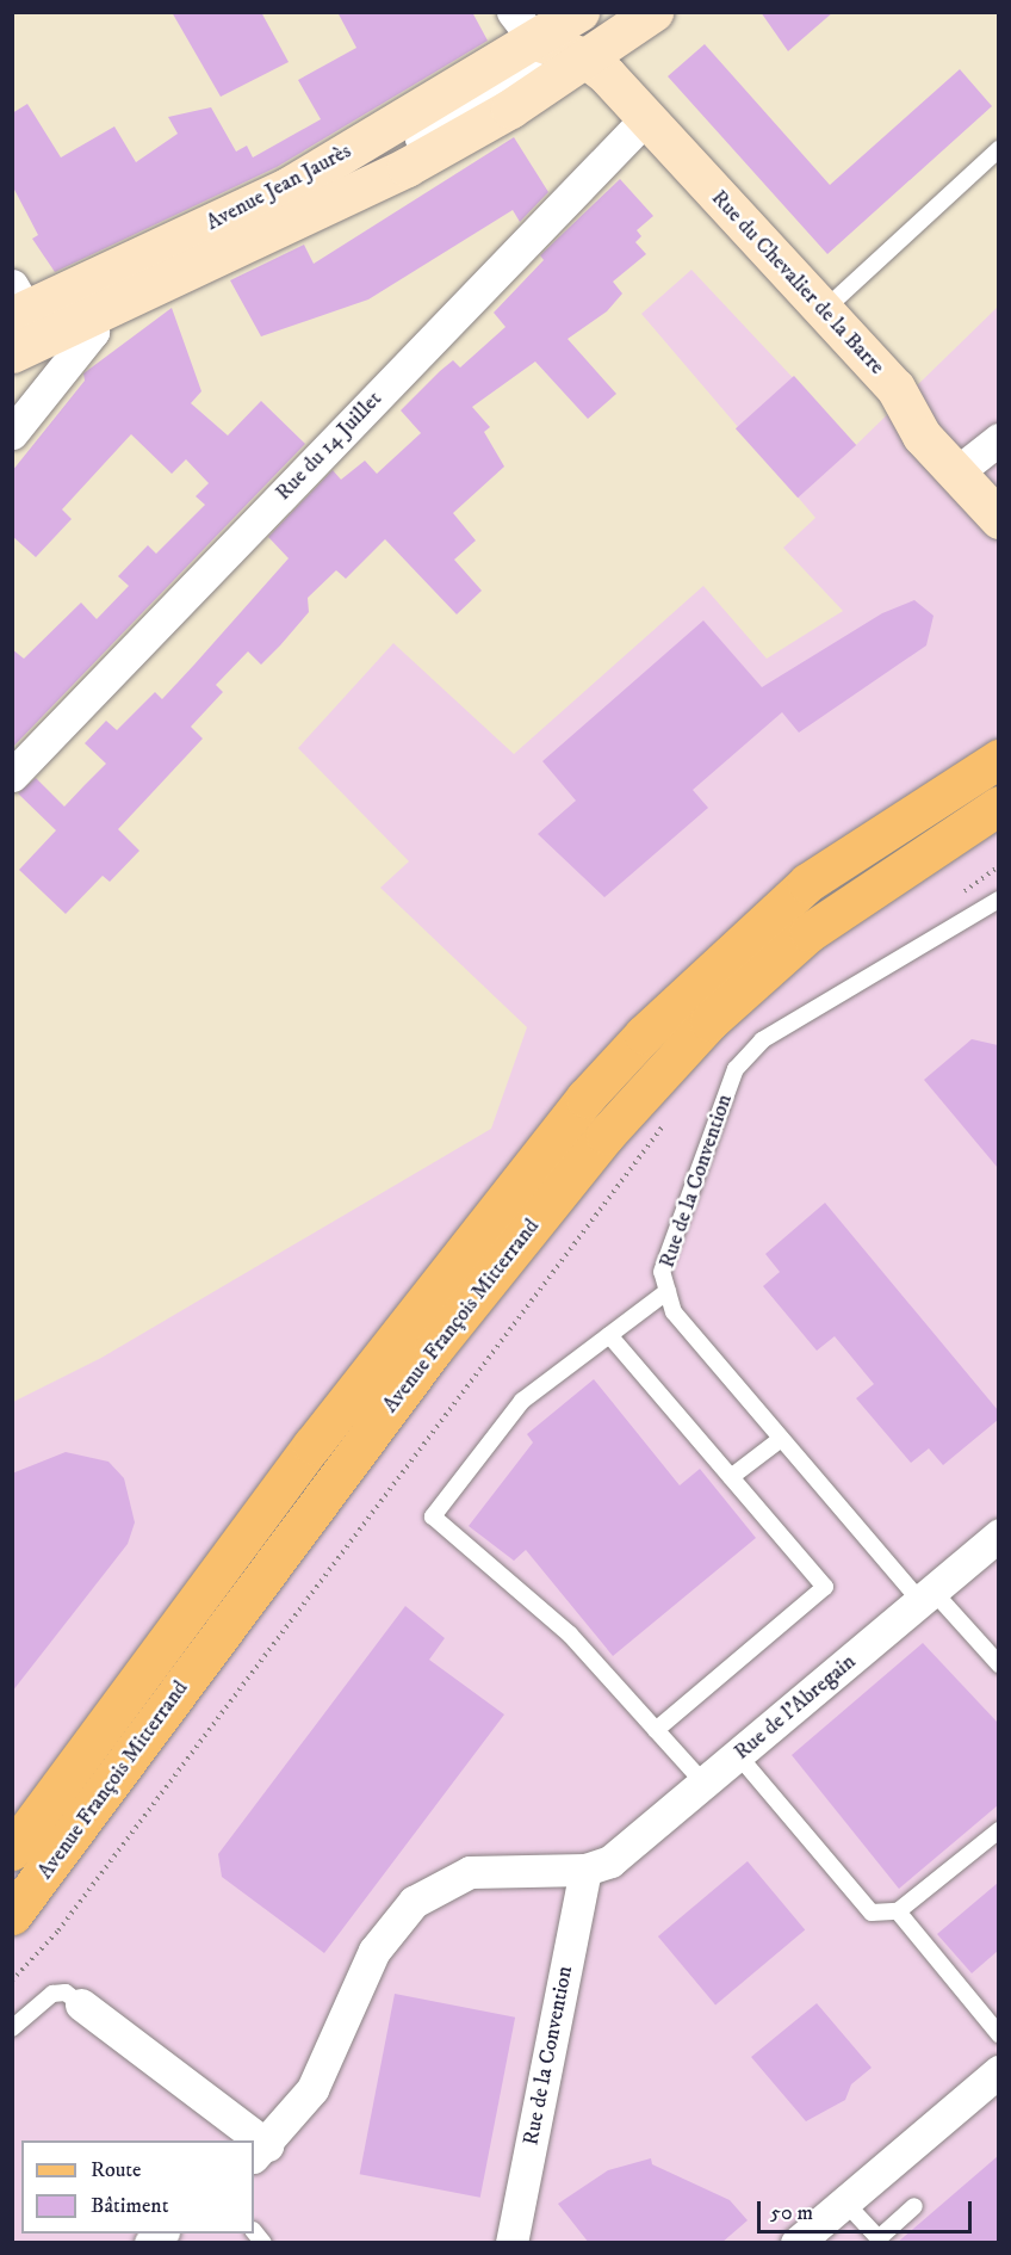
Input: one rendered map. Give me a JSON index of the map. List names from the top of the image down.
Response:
{
  "streets": {
    "main road": ["Avenue Jean Jaurès", "Rue du Chevalier de la Barre", "Avenue François Mitterrand"],
    "street": ["Rue du 14 Juillet", "Rue de la Convention", "Rue de l'Abregain"]
  },
  "crossings": [
    ["Avenue Jean Jaurès", "Rue du Chevalier de la Barre"],
    ["Rue du Chevalier de la Barre", "Rue du 14 Juillet"],
    ["Rue de la Convention", "Rue de l'Abregain"]
  ],
  "legend": ["Route", "Bâtiment"],
  "scale_bar": "50 m"
}
